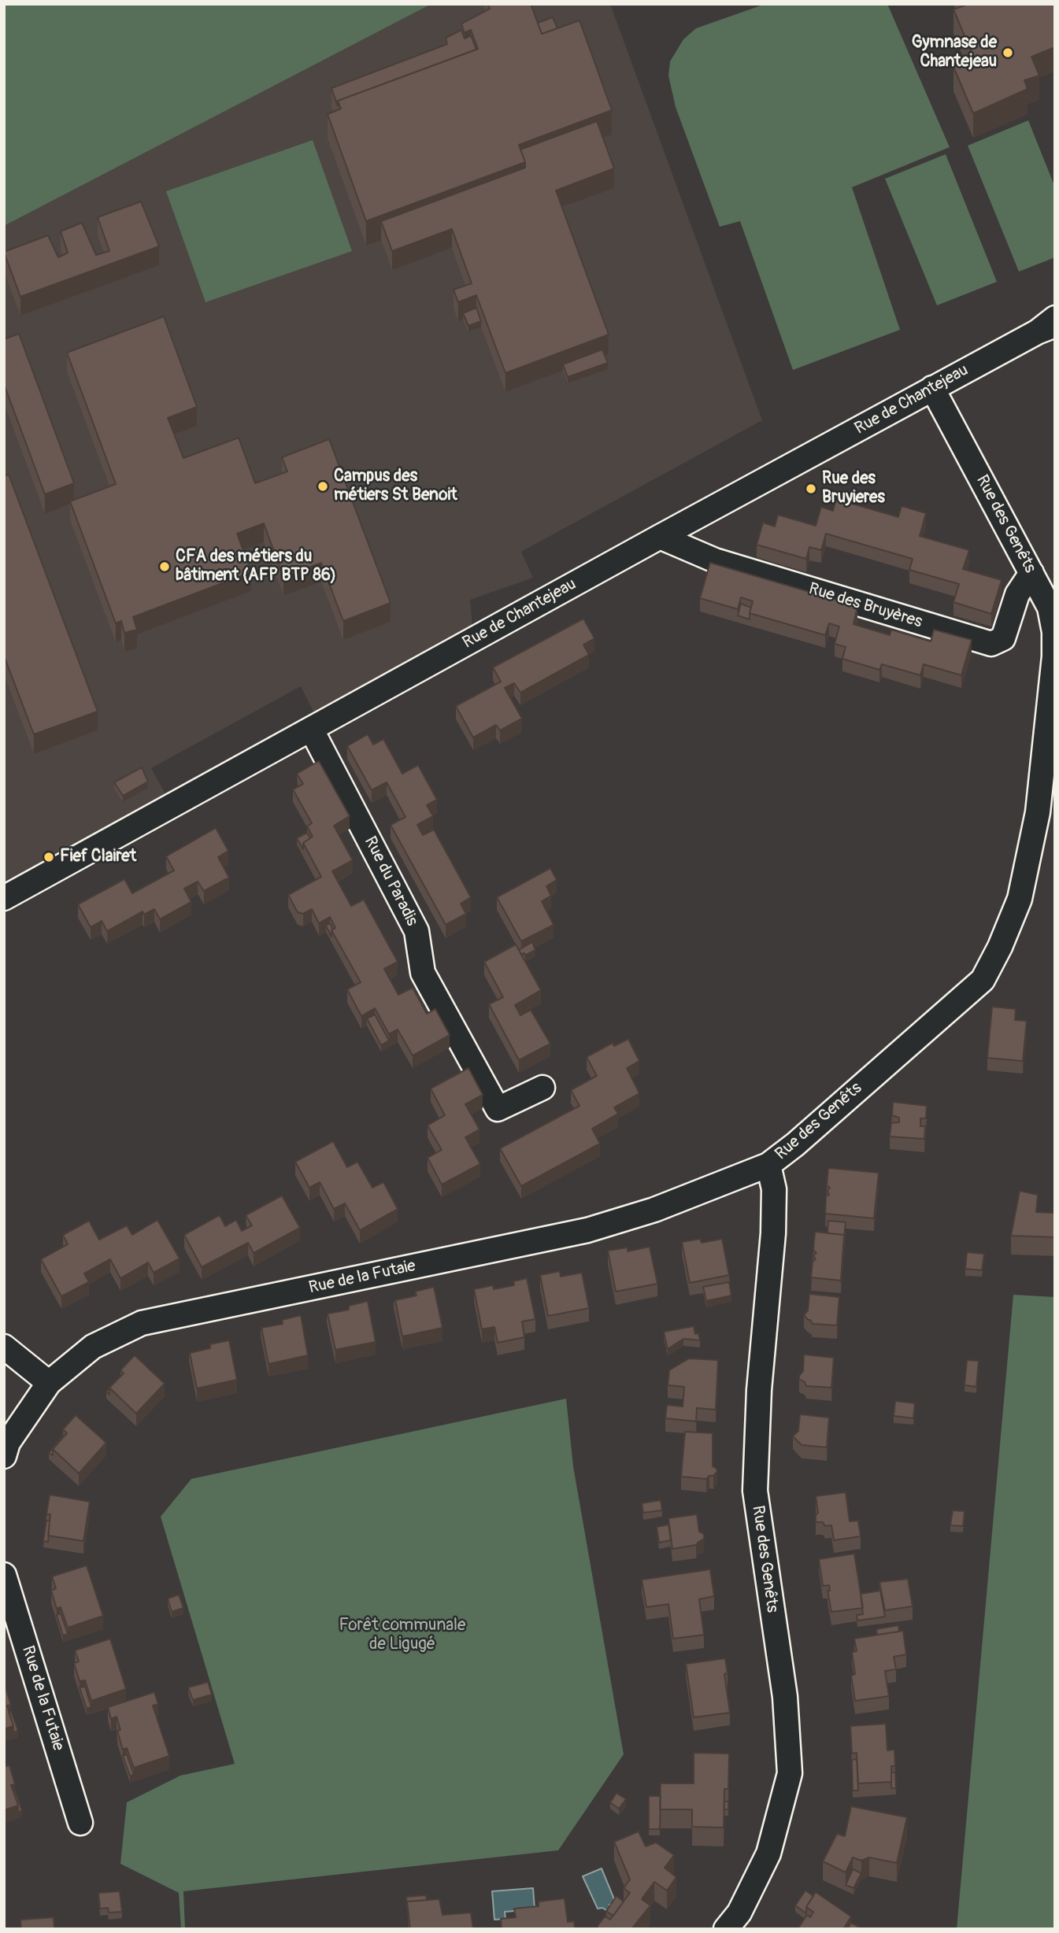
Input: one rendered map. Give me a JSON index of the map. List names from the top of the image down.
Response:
{
  "streets": {
    "street": [
      "Rue de Chantejeau",
      "Rue des Genêts",
      "Rue des Bruyères",
      "Rue du Paradis",
      "Rue de la Futaie"
    ]
  },
  "crossings": [
    ["Rue de Chantejeau", "Rue des Genêts"],
    ["Rue de Chantejeau", "Rue des Bruyères"],
    ["Rue de Chantejeau", "Rue du Paradis"],
    ["Rue des Genêts", "Rue des Bruyères"],
    ["Rue des Genêts", "Rue de la Futaie"]
  ],
  "parks": ["Forêt communale de Ligugé"],
  "places": [
    "Gymnase de Chantejeau",
    "Campus des métiers St Benoit",
    "Rue des Bruyieres",
    "CFA des métiers du bâtiment (AFP BTP 86)",
    "Fief Clairet"
  ]
}
